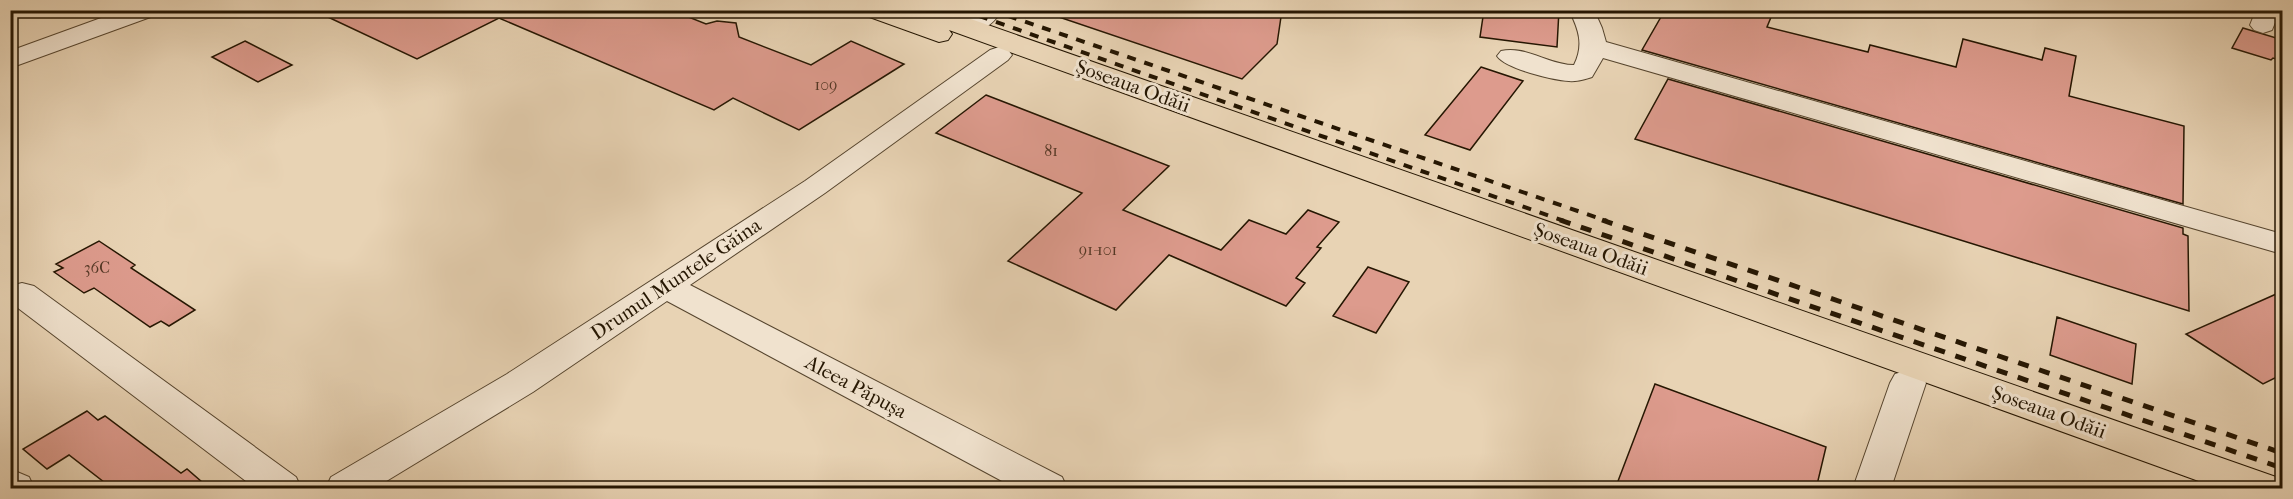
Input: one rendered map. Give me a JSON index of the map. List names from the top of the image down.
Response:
{
  "streets": {
    "main road": ["Șoseaua Odăii"],
    "street": ["Drumul Muntele Găina", "Aleea Păpușa"]
  },
  "crossings": [
    ["Șoseaua Odăii", "Drumul Muntele Găina"],
    ["Drumul Muntele Găina", "Aleea Păpușa"]
  ],
  "house_numbers": [
    "109",
    "81",
    "91-101",
    "36C"
  ]
}
